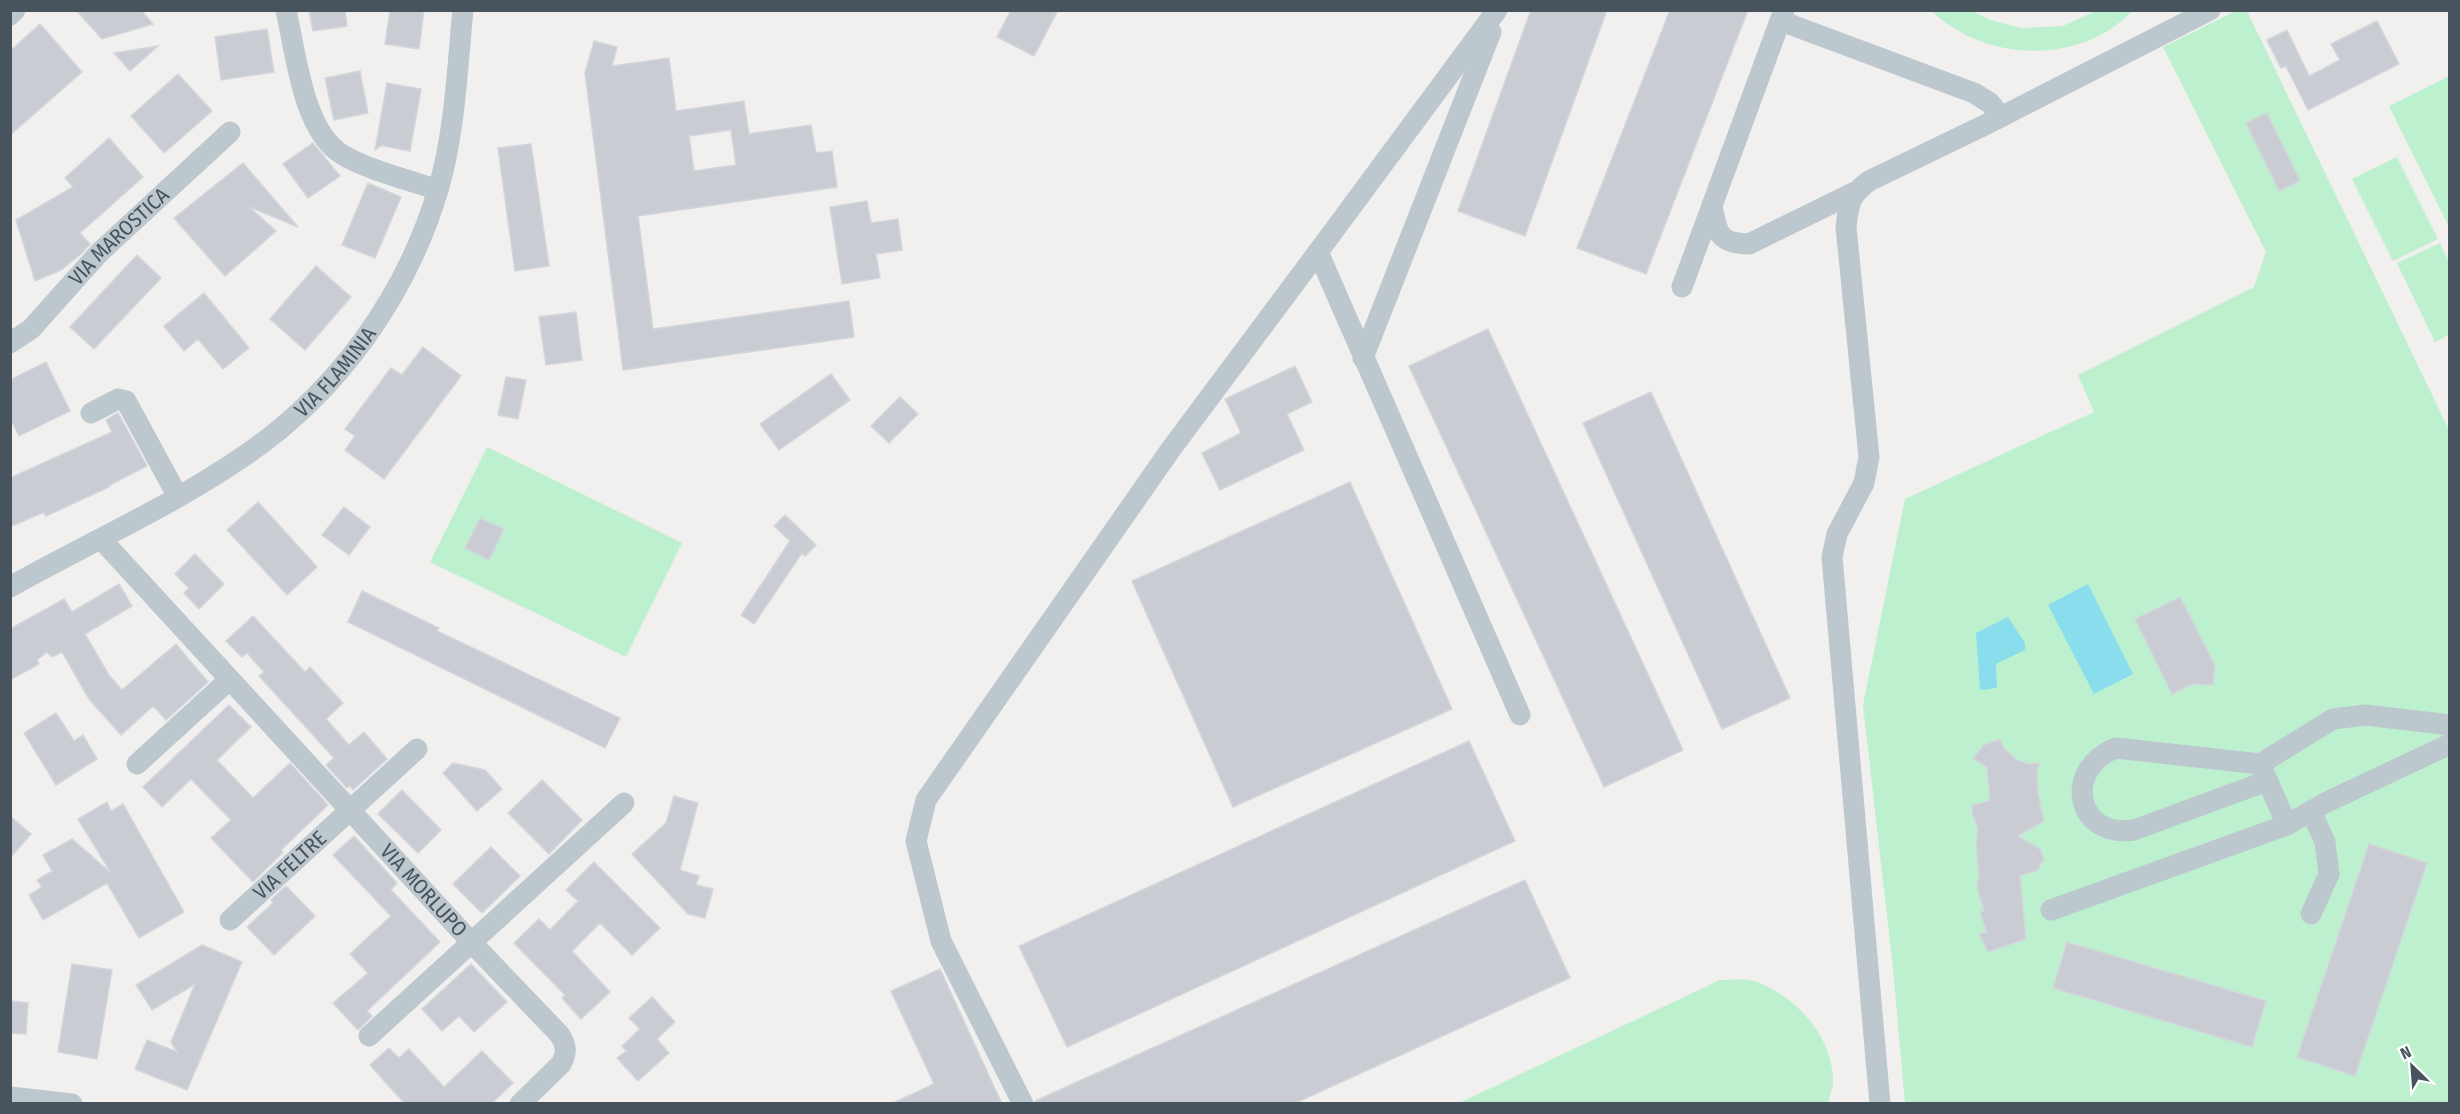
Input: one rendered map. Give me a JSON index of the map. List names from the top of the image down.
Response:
{
  "streets": {
    "street": [
      "VIA MAROSTICA",
      "VIA FLAMINIA",
      "VIA FELTRE",
      "VIA MORLUPO"
    ]
  },
  "crossings": [
    ["VIA FLAMINIA", "VIA MORLUPO"],
    ["VIA FELTRE", "VIA MORLUPO"]
  ],
  "north": "top left"
}
